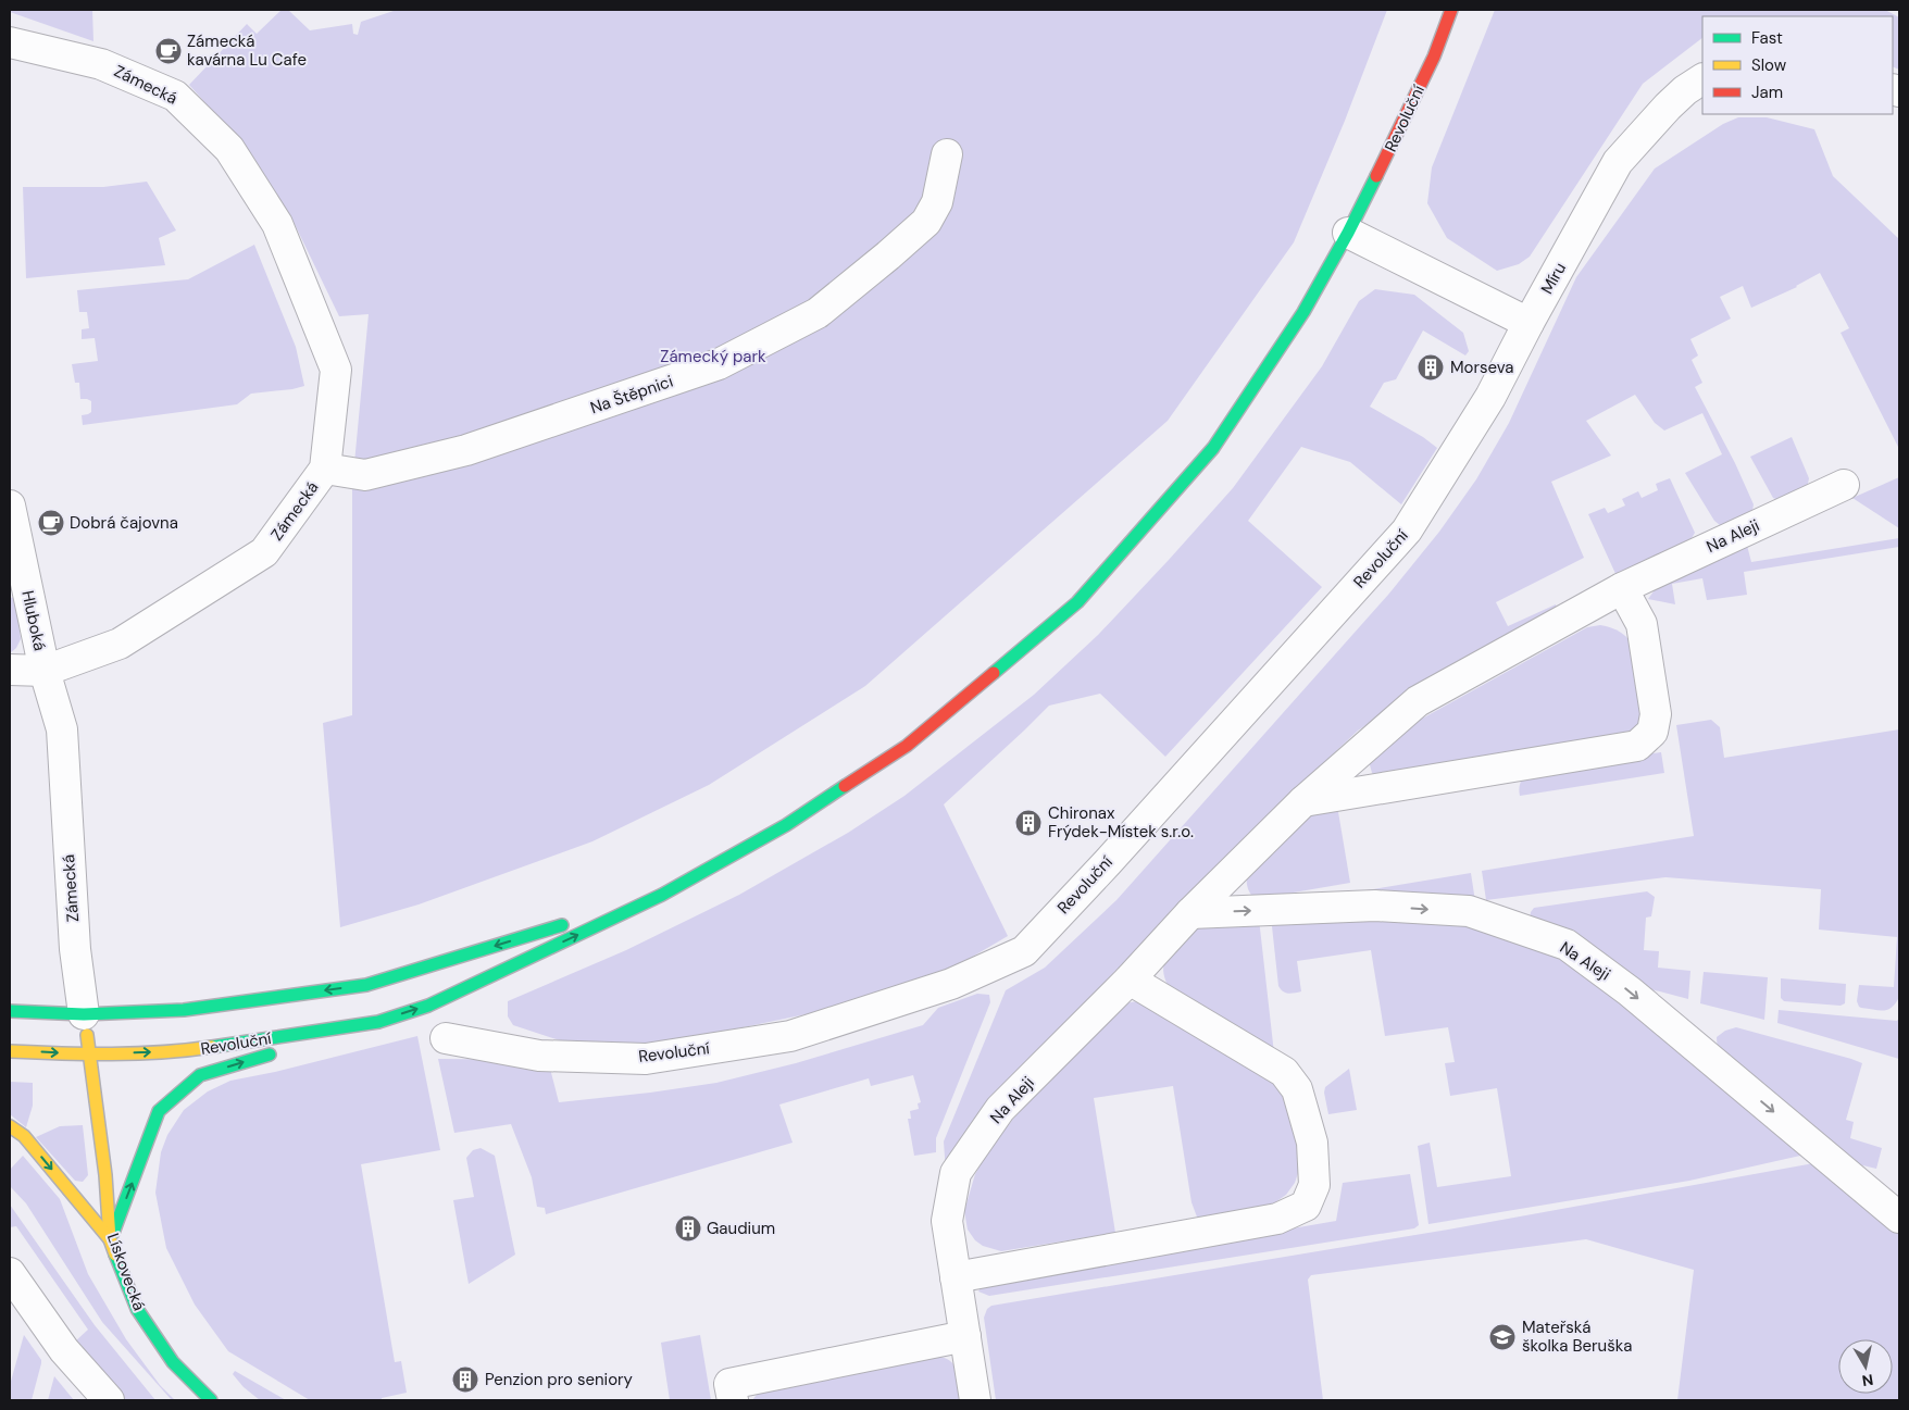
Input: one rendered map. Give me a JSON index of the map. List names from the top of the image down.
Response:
{
  "streets": {
    "main road": ["Revoluční", "Lískovecká"],
    "street": [
      "Zámecká",
      "Míru",
      "Na Štěpnici",
      "Na Aleji",
      "Hluboká"
    ]
  },
  "crossings": [
    ["Zámecká", "Revoluční"],
    ["Zámecká", "Na Štěpnici"],
    ["Zámecká", "Hluboká"],
    ["Zámecká", "Lískovecká"],
    ["Revoluční", "Míru"],
    ["Revoluční", "Lískovecká"]
  ],
  "one_way": ["Na Aleji"],
  "parks": ["Zámecký park"],
  "places": {
    "cafe": ["Zámecká kavárna Lu Cafe", "Dobrá čajovna"],
    "building": [
      "Morseva",
      "Chironax Frýdek-Místek s.r.o.",
      "Gaudium",
      "Penzion pro seniory"
    ],
    "school or university": ["Mateřská školka Beruška"]
  },
  "legend": ["Fast", "Slow", "Jam"],
  "north": "bottom"
}
